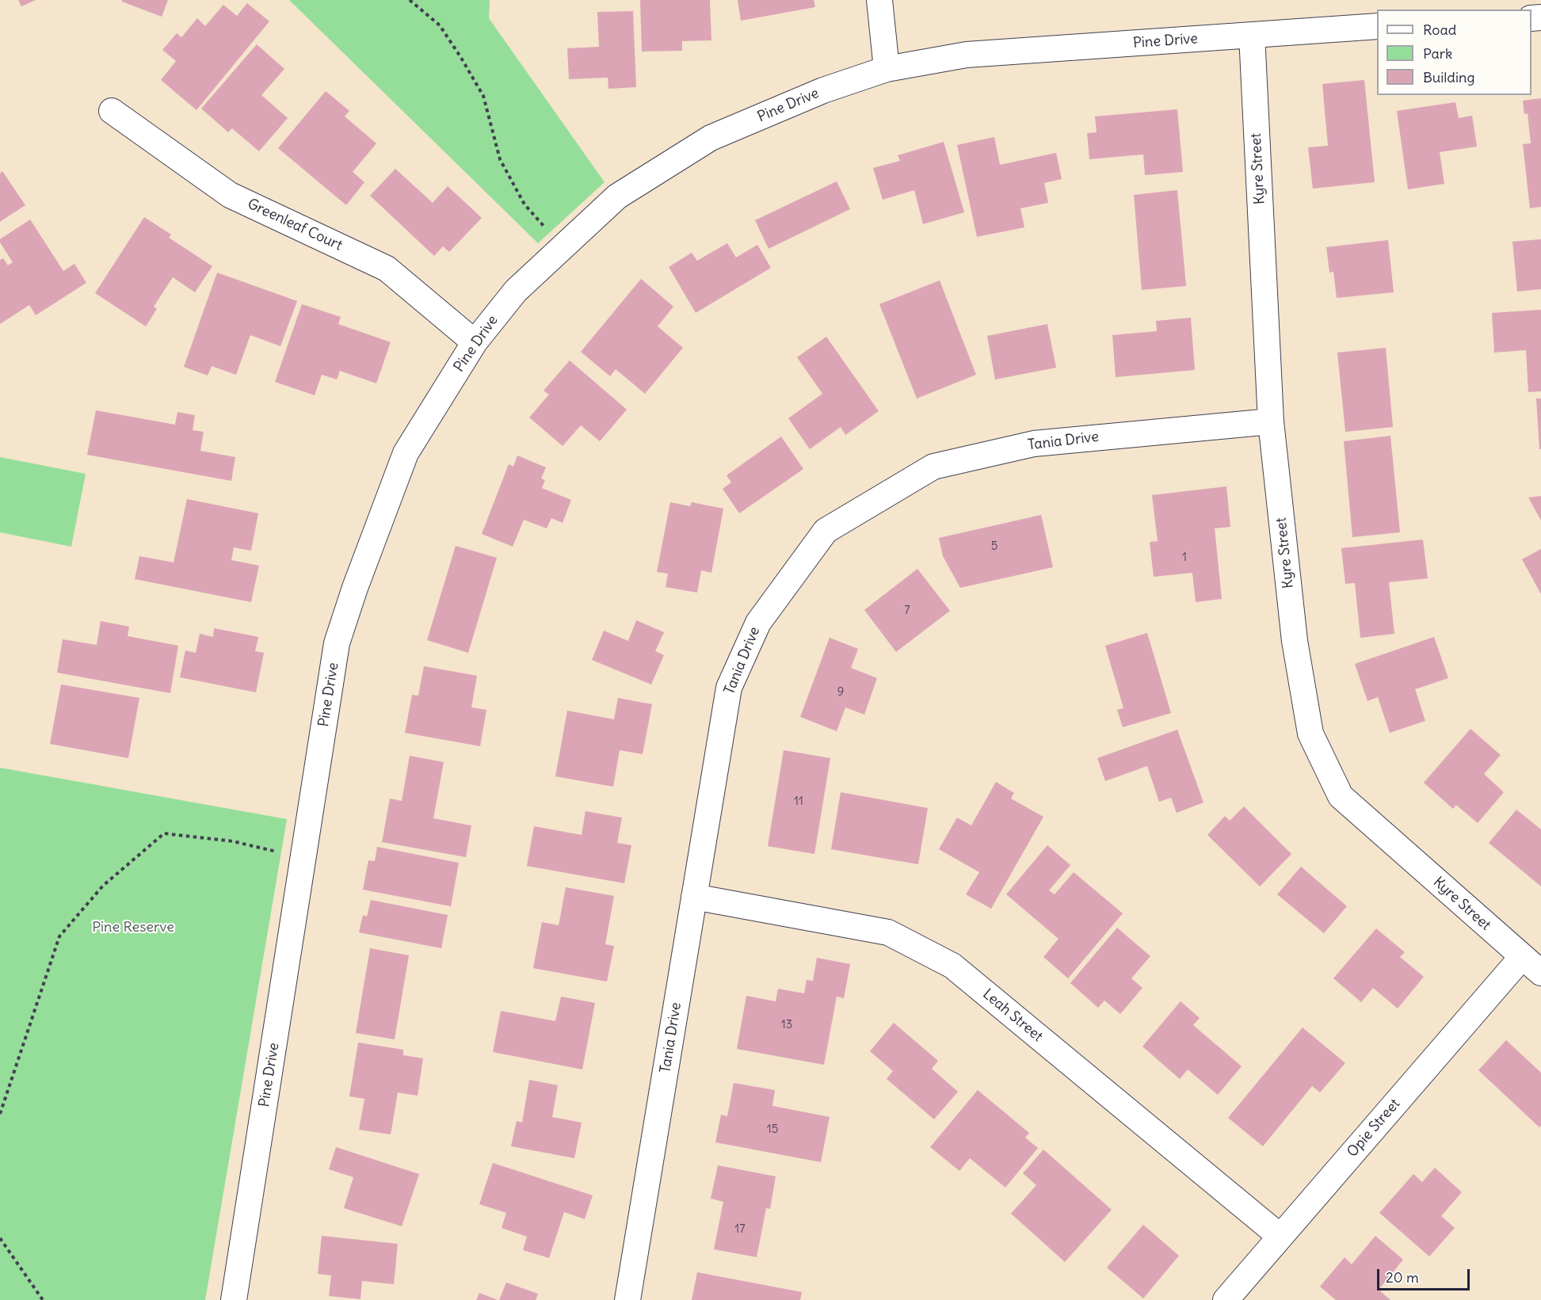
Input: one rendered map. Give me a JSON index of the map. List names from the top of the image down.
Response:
{
  "streets": {
    "street": [
      "Pine Drive",
      "Kyre Street",
      "Greenleaf Court",
      "Tania Drive",
      "Leah Street",
      "Opie Street"
    ]
  },
  "crossings": [
    ["Pine Drive", "Kyre Street"],
    ["Pine Drive", "Greenleaf Court"],
    ["Kyre Street", "Tania Drive"],
    ["Kyre Street", "Opie Street"],
    ["Tania Drive", "Leah Street"],
    ["Leah Street", "Opie Street"]
  ],
  "parks": ["Pine Reserve"],
  "house_numbers": [
    "5",
    "1",
    "7",
    "9",
    "11",
    "13",
    "15",
    "17"
  ],
  "legend": ["Road", "Park", "Building"],
  "scale_bar": "20 m"
}
